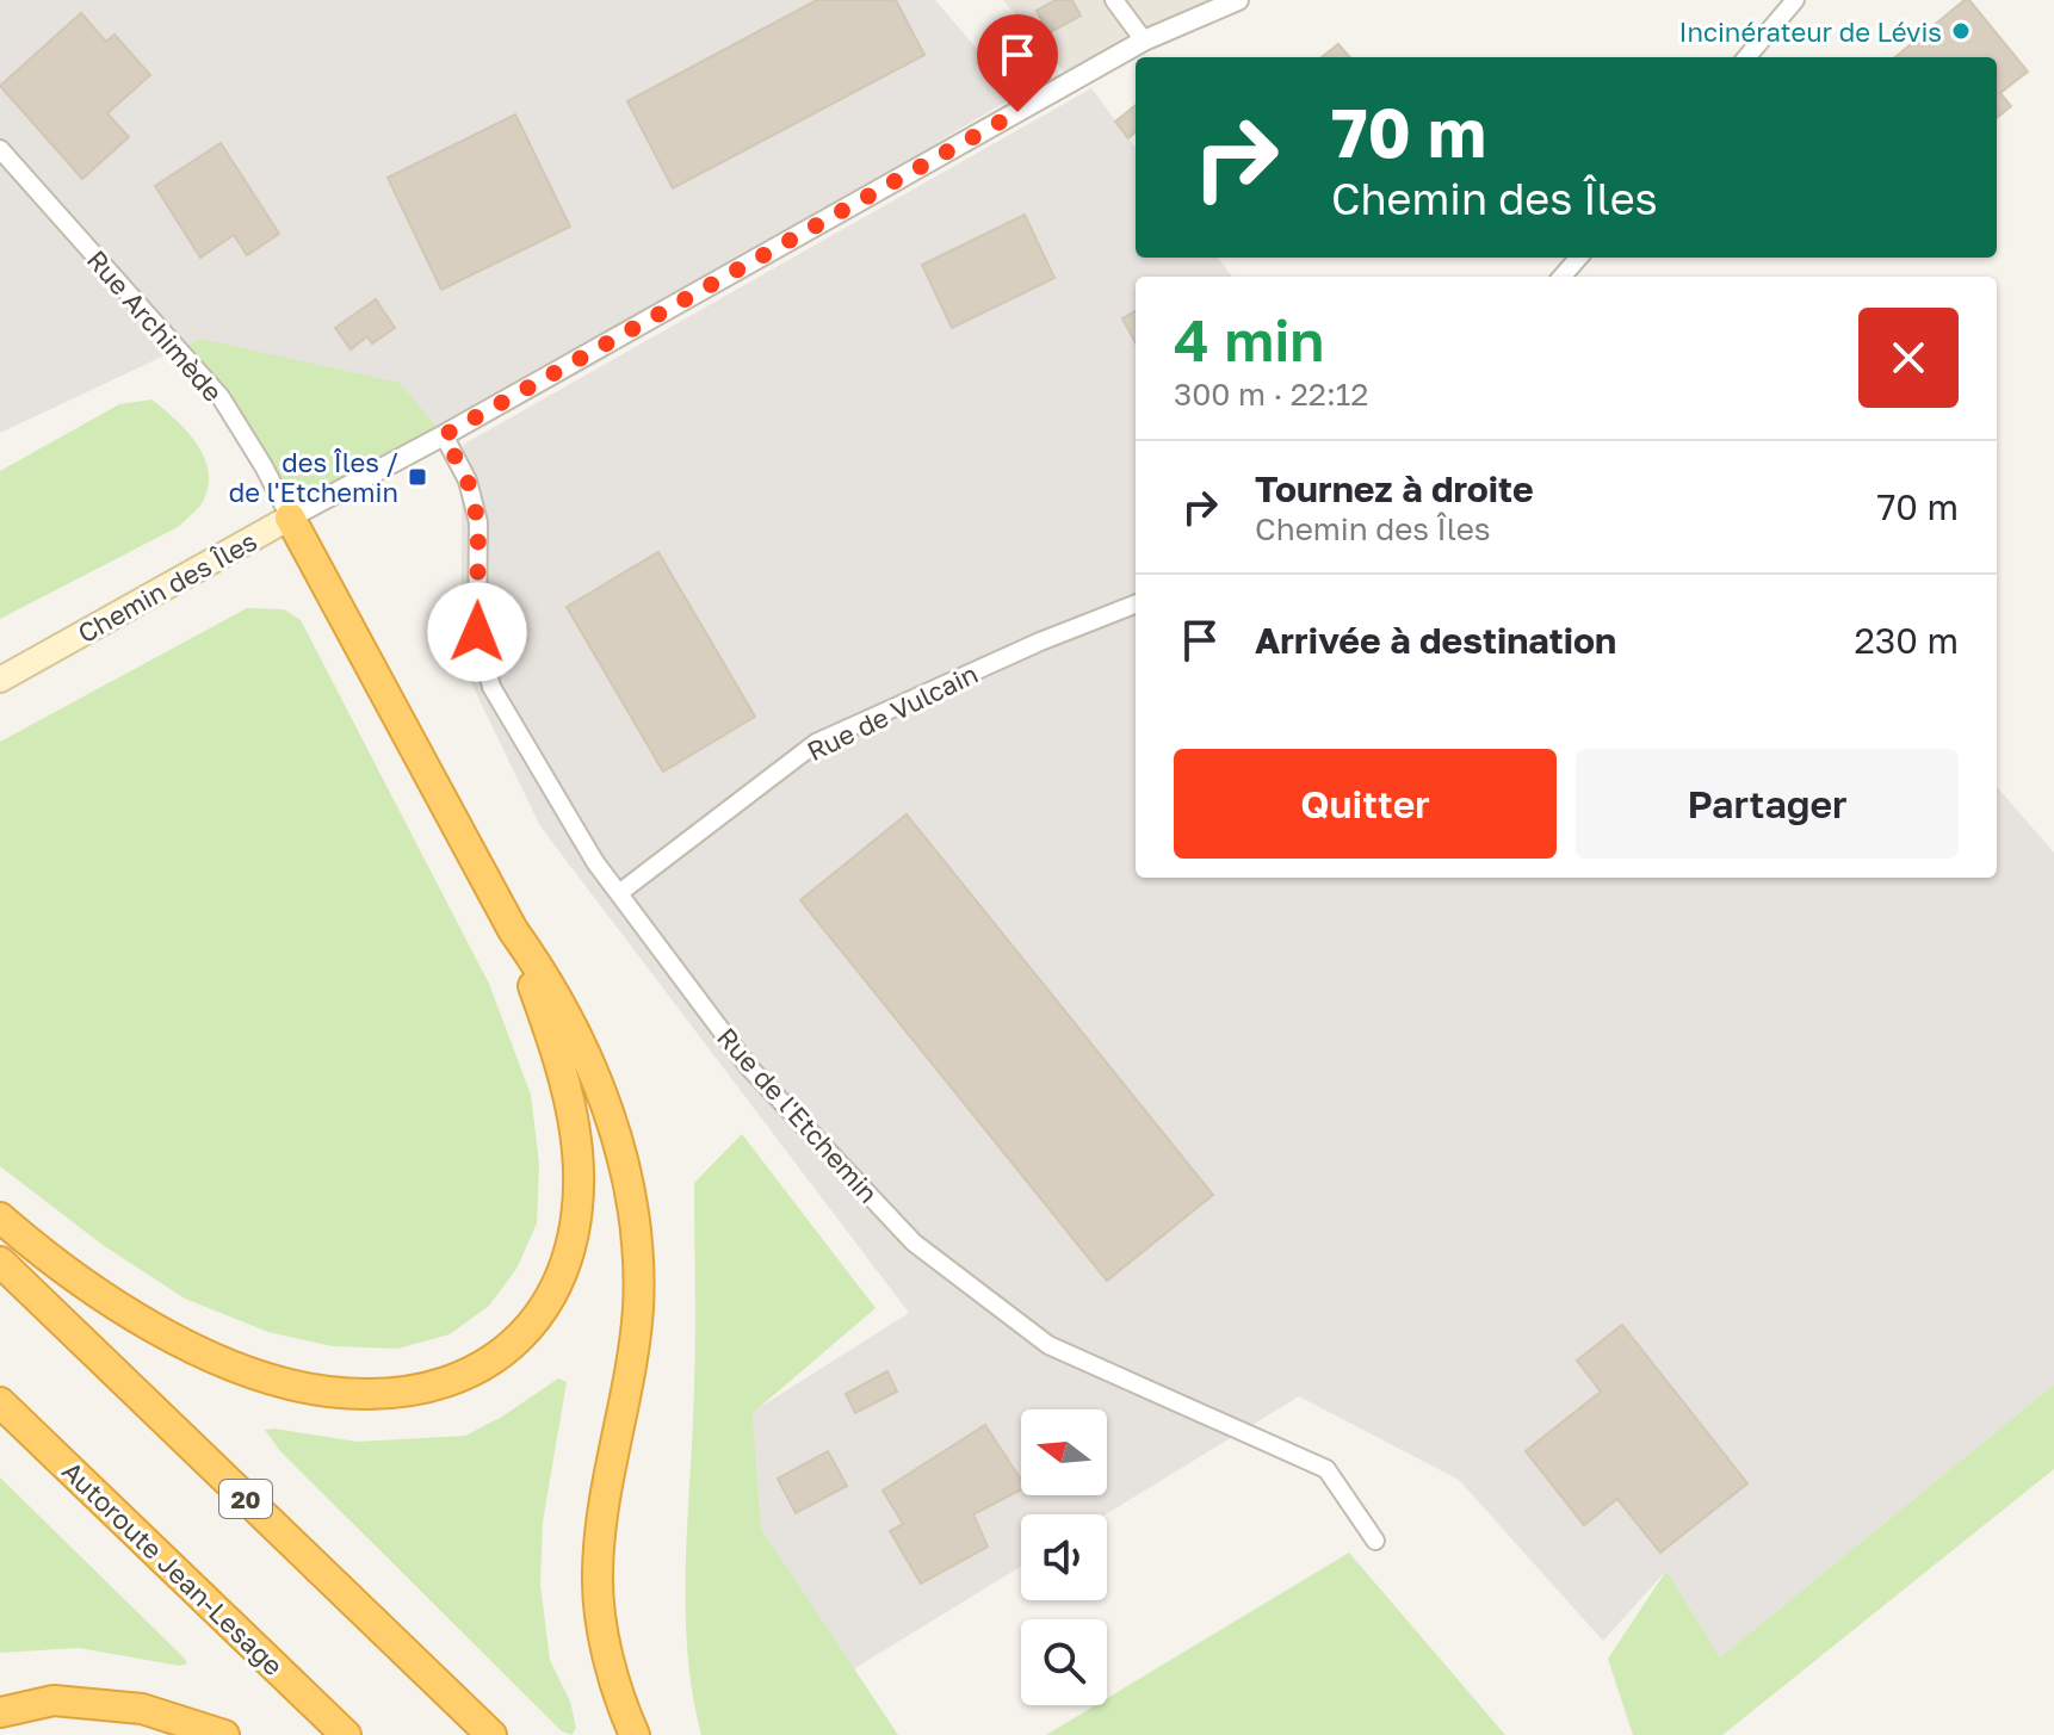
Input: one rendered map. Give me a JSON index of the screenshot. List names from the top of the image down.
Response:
{
  "streets": {
    "highway": ["20", "Autoroute Jean-Lesage"],
    "main road": ["Chemin des Îles"],
    "street": ["Rue Archimède", "Rue de Vulcain", "Rue de l'Etchemin"]
  },
  "crossings": [
    ["Rue Archimède", "Chemin des Îles"],
    ["Chemin des Îles", "Rue de l'Etchemin"],
    ["Rue de Vulcain", "Rue de l'Etchemin"]
  ],
  "places": {
    "other": ["Incinérateur de Lévis"],
    "transit": ["des Îles / de l'Etchemin"]
  },
  "north": "left",
  "page": {
    "turn": ["70 m", "Chemin des Îles"],
    "heading": ["4 min", "300 m · 22:12"],
    "list": [
      {
        "name": "Tournez à droite",
        "note": "Chemin des Îles",
        "value": "70 m"
      },
      {
        "name": "Arrivée à destination",
        "value": "230 m"
      }
    ],
    "buttons": ["Quitter", "Partager"]
  }
}
